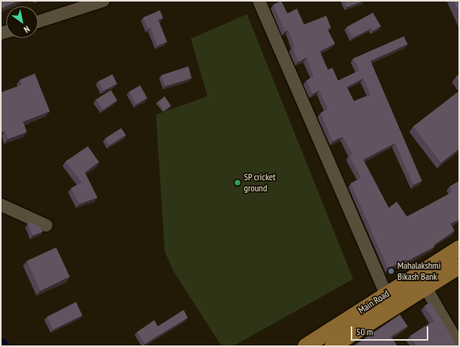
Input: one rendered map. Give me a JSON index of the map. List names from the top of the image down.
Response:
{
  "streets": {
    "main road": ["Main Road"]
  },
  "places": ["SP cricket ground", "Mahalakshmi Bikash Bank"],
  "scale_bar": "50 m",
  "north": "bottom right"
}
